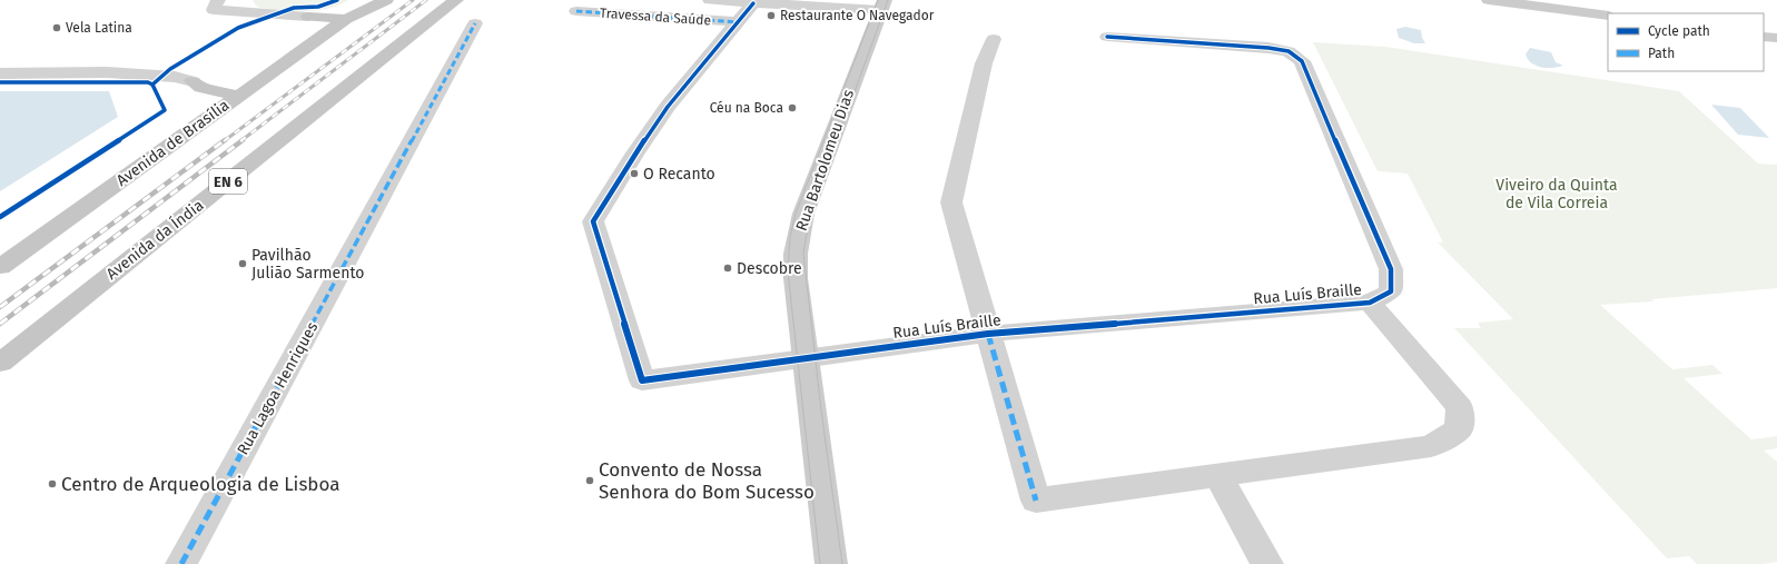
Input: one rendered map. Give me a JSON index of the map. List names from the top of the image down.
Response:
{
  "streets": {
    "main road": ["Avenida de Brasília", "EN 6", "Avenida da Índia"],
    "street": [
      "Travessa da Saúde",
      "Rua Bartolomeu Dias",
      "Rua Luís Braille",
      "Rua Lagoa Henriques"
    ]
  },
  "crossings": [
    ["Travessa da Saúde", "Rua Bartolomeu Dias"],
    ["Travessa da Saúde", "Rua Luís Braille"],
    ["Rua Bartolomeu Dias", "Rua Luís Braille"]
  ],
  "parks": ["Viveiro da Quinta de Vila Correia"],
  "places": [
    "Restaurante O Navegador",
    "Vela Latina",
    "Céu na Boca",
    "O Recanto",
    "Pavilhão Julião Sarmento",
    "Descobre",
    "Convento de Nossa Senhora do Bom Sucesso",
    "Centro de Arqueologia de Lisboa"
  ],
  "legend": ["Cycle path", "Path"]
}
